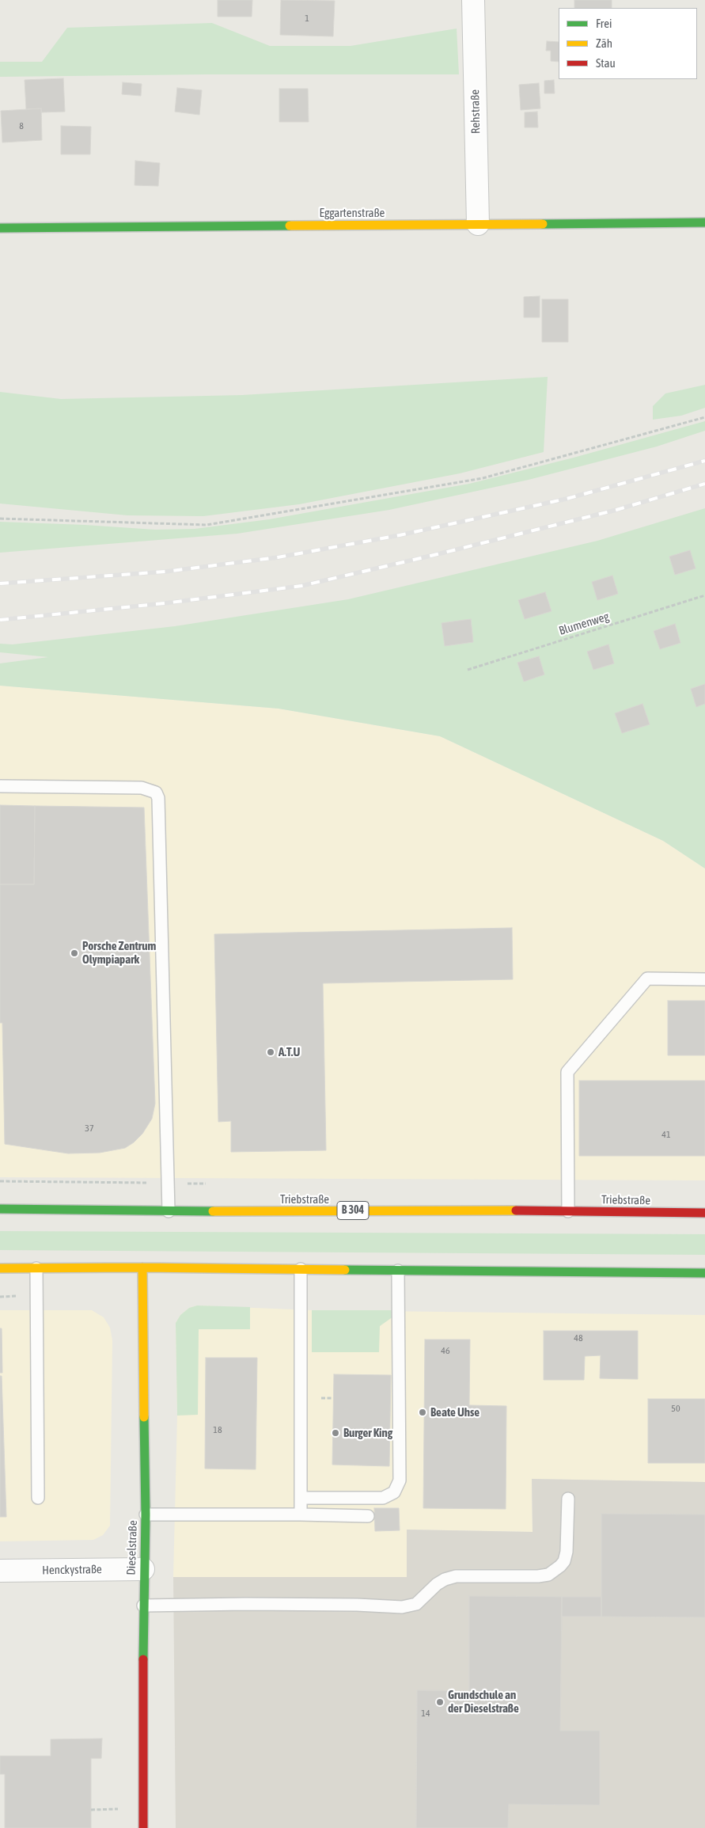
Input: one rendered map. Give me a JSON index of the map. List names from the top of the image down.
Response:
{
  "streets": {
    "main road": [
      "Eggartenstraße",
      "Triebstraße",
      "B 304",
      "Dieselstraße"
    ],
    "street": ["Rehstraße", "Henckystraße"],
    "path": ["Blumenweg"]
  },
  "crossings": [
    ["Rehstraße", "Eggartenstraße"],
    ["Dieselstraße", "Henckystraße"]
  ],
  "places": [
    "Porsche Zentrum Olympiapark",
    "A.T.U",
    "Beate Uhse",
    "Burger King",
    "Grundschule an der Dieselstraße"
  ],
  "house_numbers": [
    "1",
    "8",
    "37",
    "41",
    "48",
    "46",
    "50",
    "18",
    "14"
  ],
  "legend": ["Frei", "Zäh", "Stau"]
}
